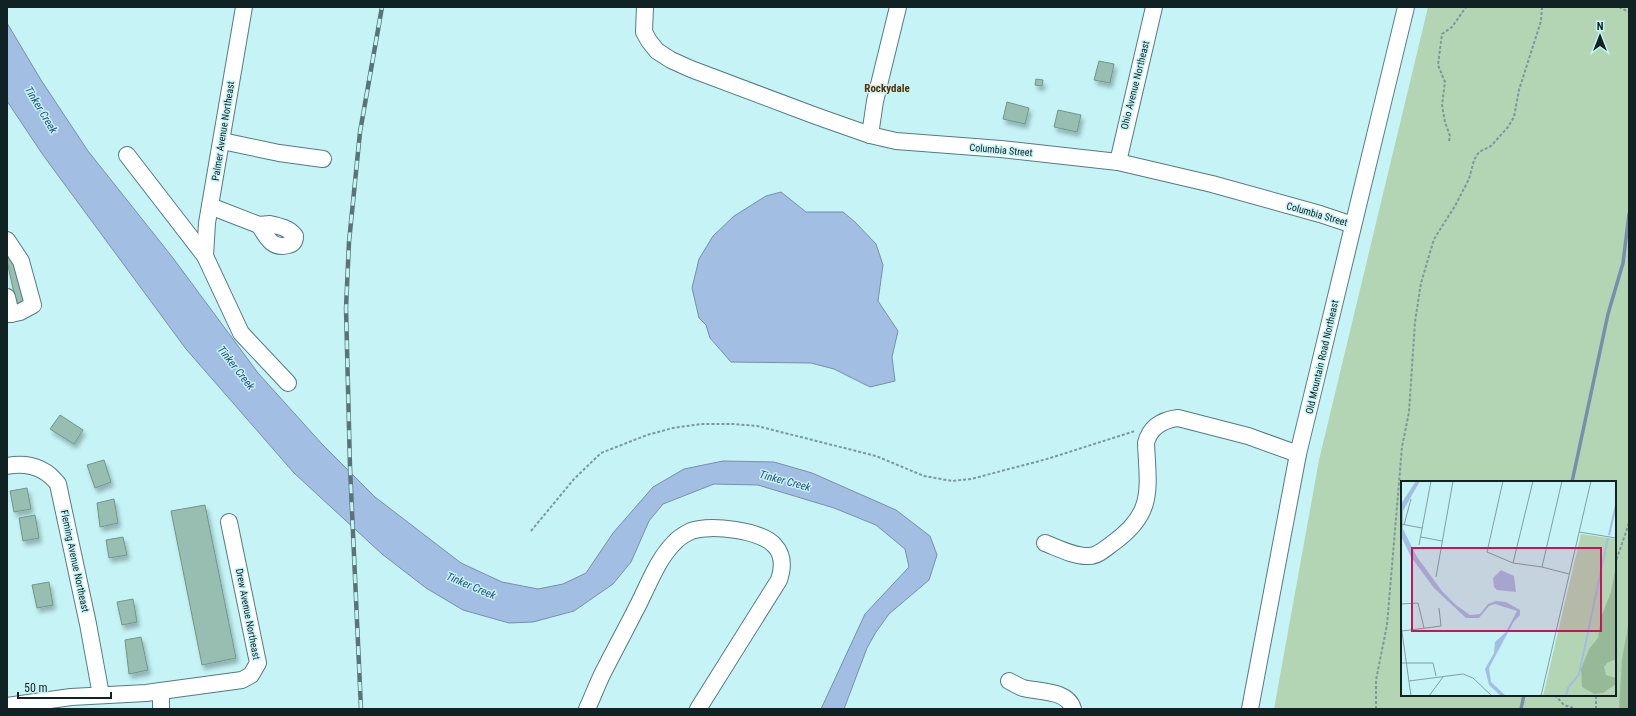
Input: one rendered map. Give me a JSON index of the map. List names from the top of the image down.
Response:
{
  "streets": {
    "street": [
      "Ohio Avenue Northeast",
      "Palmer Avenue Northeast",
      "Columbia Street",
      "Old Mountain Road Northeast",
      "Fleming Avenue Northeast",
      "Drew Avenue Northeast"
    ]
  },
  "crossings": [
    ["Ohio Avenue Northeast", "Columbia Street"],
    ["Columbia Street", "Old Mountain Road Northeast"],
    ["Fleming Avenue Northeast", "Drew Avenue Northeast"]
  ],
  "districts": ["Rockydale"],
  "water": ["Tinker Creek"],
  "scale_bar": "50 m",
  "north": "top"
}
